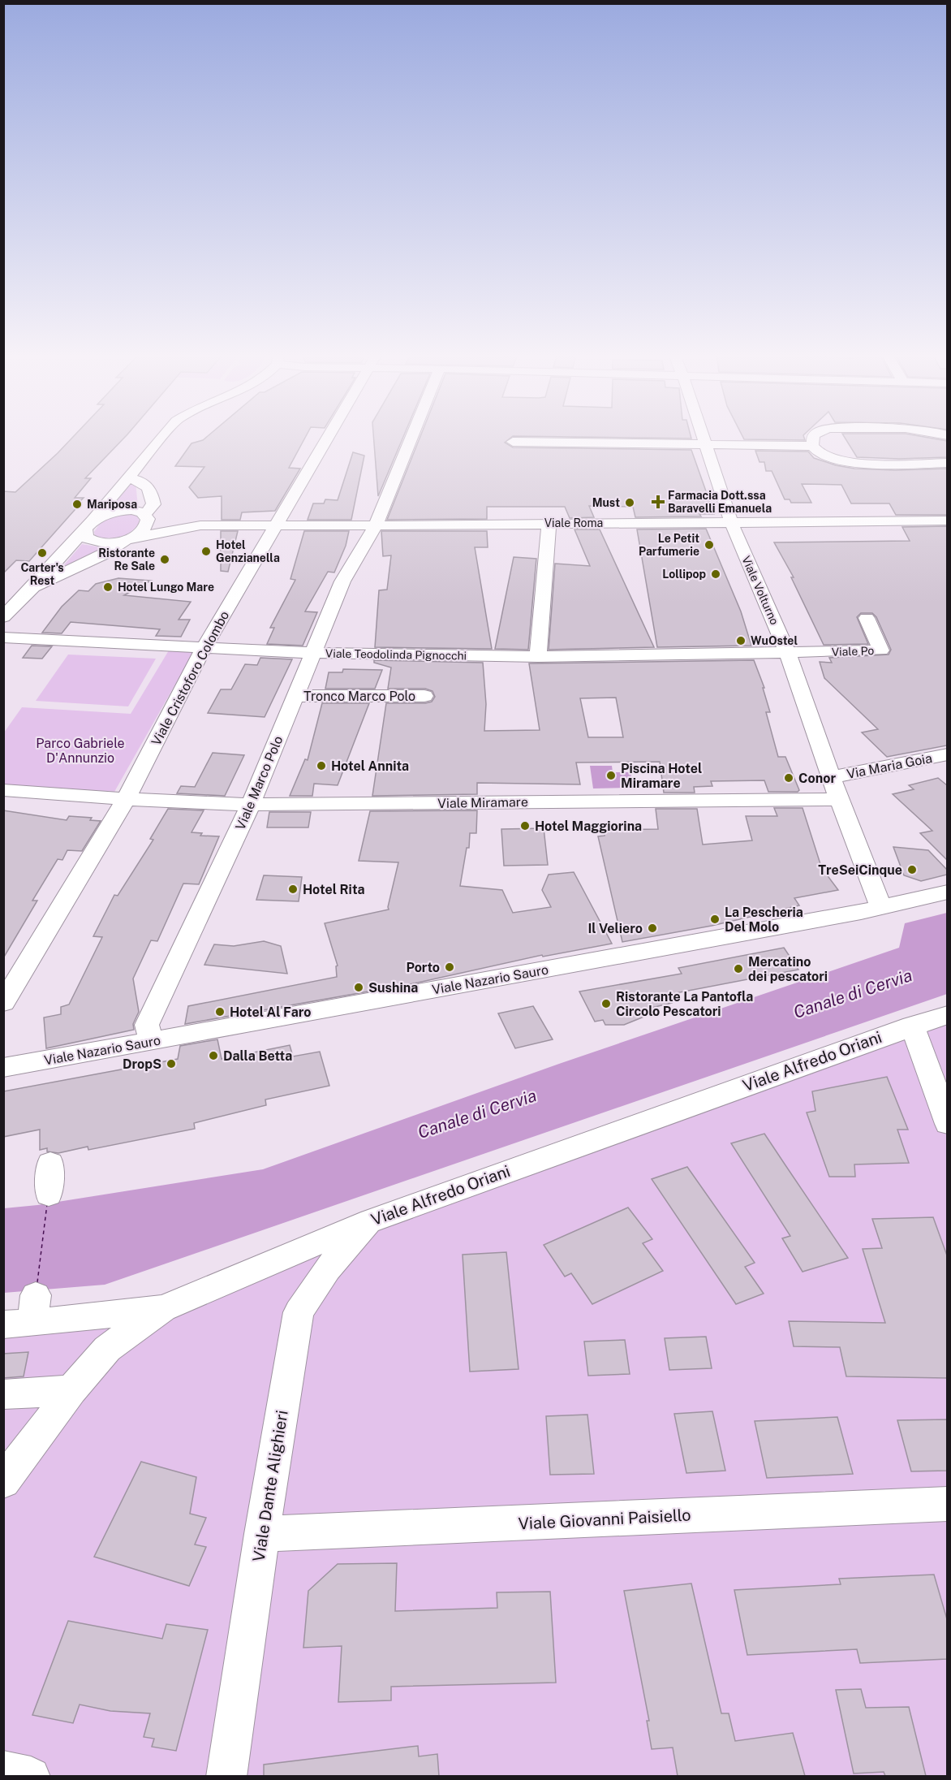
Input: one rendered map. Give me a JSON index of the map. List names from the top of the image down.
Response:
{
  "streets": {
    "street": [
      "Viale Roma",
      "Viale Volturno",
      "Viale Po",
      "Viale Teodolinda Pignocchi",
      "Viale Cristoforo Colombo",
      "Tronco Marco Polo",
      "Via Maria Goia",
      "Viale Marco Polo",
      "Viale Miramare",
      "Viale Nazario Sauro",
      "Viale Alfredo Oriani",
      "Viale Dante Alighieri",
      "Viale Giovanni Paisiello"
    ]
  },
  "crossings": [
    ["Viale Roma", "Viale Volturno"],
    ["Viale Roma", "Viale Cristoforo Colombo"],
    ["Viale Roma", "Viale Marco Polo"],
    ["Viale Volturno", "Viale Po"],
    ["Viale Volturno", "Viale Teodolinda Pignocchi"],
    ["Viale Volturno", "Via Maria Goia"],
    ["Viale Volturno", "Viale Miramare"],
    ["Viale Volturno", "Viale Nazario Sauro"],
    ["Viale Po", "Viale Teodolinda Pignocchi"],
    ["Viale Teodolinda Pignocchi", "Viale Cristoforo Colombo"],
    ["Viale Teodolinda Pignocchi", "Viale Marco Polo"],
    ["Viale Cristoforo Colombo", "Viale Miramare"],
    ["Tronco Marco Polo", "Viale Marco Polo"],
    ["Viale Marco Polo", "Viale Miramare"],
    ["Viale Marco Polo", "Viale Nazario Sauro"],
    ["Viale Alfredo Oriani", "Viale Dante Alighieri"],
    ["Viale Dante Alighieri", "Viale Giovanni Paisiello"]
  ],
  "water": ["Canale di Cervia"],
  "parks": ["Parco Gabriele D'Annunzio"],
  "places": {
    "health": ["Farmacia Dott.ssa Baravelli Emanuela"],
    "other": [
      "Must",
      "Mariposa",
      "Le Petit Parfumerie",
      "Hotel Genzianella",
      "Carter's Rest",
      "Ristorante Re Sale",
      "Lollipop",
      "Hotel Lungo Mare",
      "WuOstel",
      "Hotel Annita",
      "Piscina Hotel Miramare",
      "Conor",
      "Hotel Maggiorina",
      "TreSeiCinque",
      "Hotel Rita",
      "La Pescheria Del Molo",
      "Il Veliero",
      "Porto",
      "Mercatino dei pescatori",
      "Sushina",
      "Ristorante La Pantofla Circolo Pescatori",
      "Hotel Al Faro",
      "Dalla Betta",
      "DropS"
    ]
  }
}
